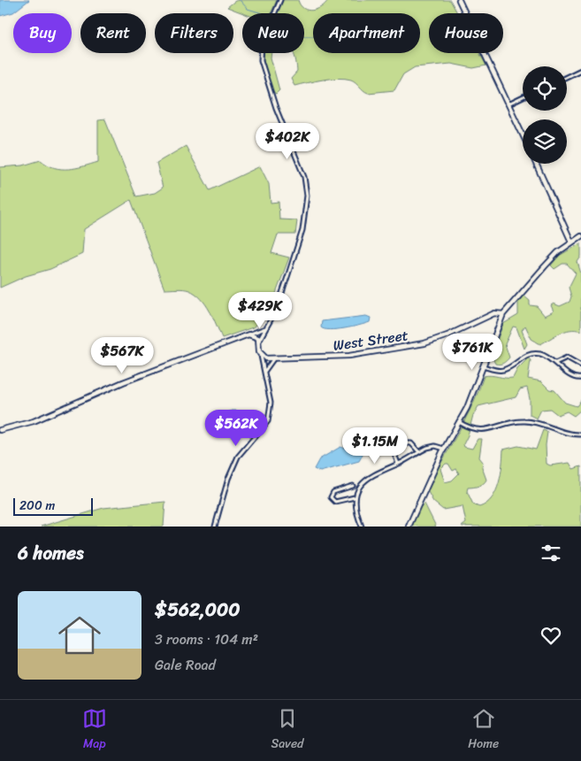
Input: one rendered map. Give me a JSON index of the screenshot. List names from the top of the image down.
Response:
{
  "streets": {
    "main road": ["West Street"]
  },
  "scale_bar": "200 m",
  "page": {
    "chip": [
      "Buy",
      "Rent",
      "Filters",
      "New",
      "Apartment",
      "House"
    ],
    "price": [
      "$402K",
      "$429K",
      "$761K",
      "$567K",
      "$562K",
      "$1.15M"
    ],
    "scale": "200 m",
    "heading": "6 homes",
    "list": [
      {
        "name": "$562,000",
        "note": "3 rooms · 104 m² · Gale Road"
      }
    ],
    "tabs": ["Map", "Saved", "Home"]
  }
}
